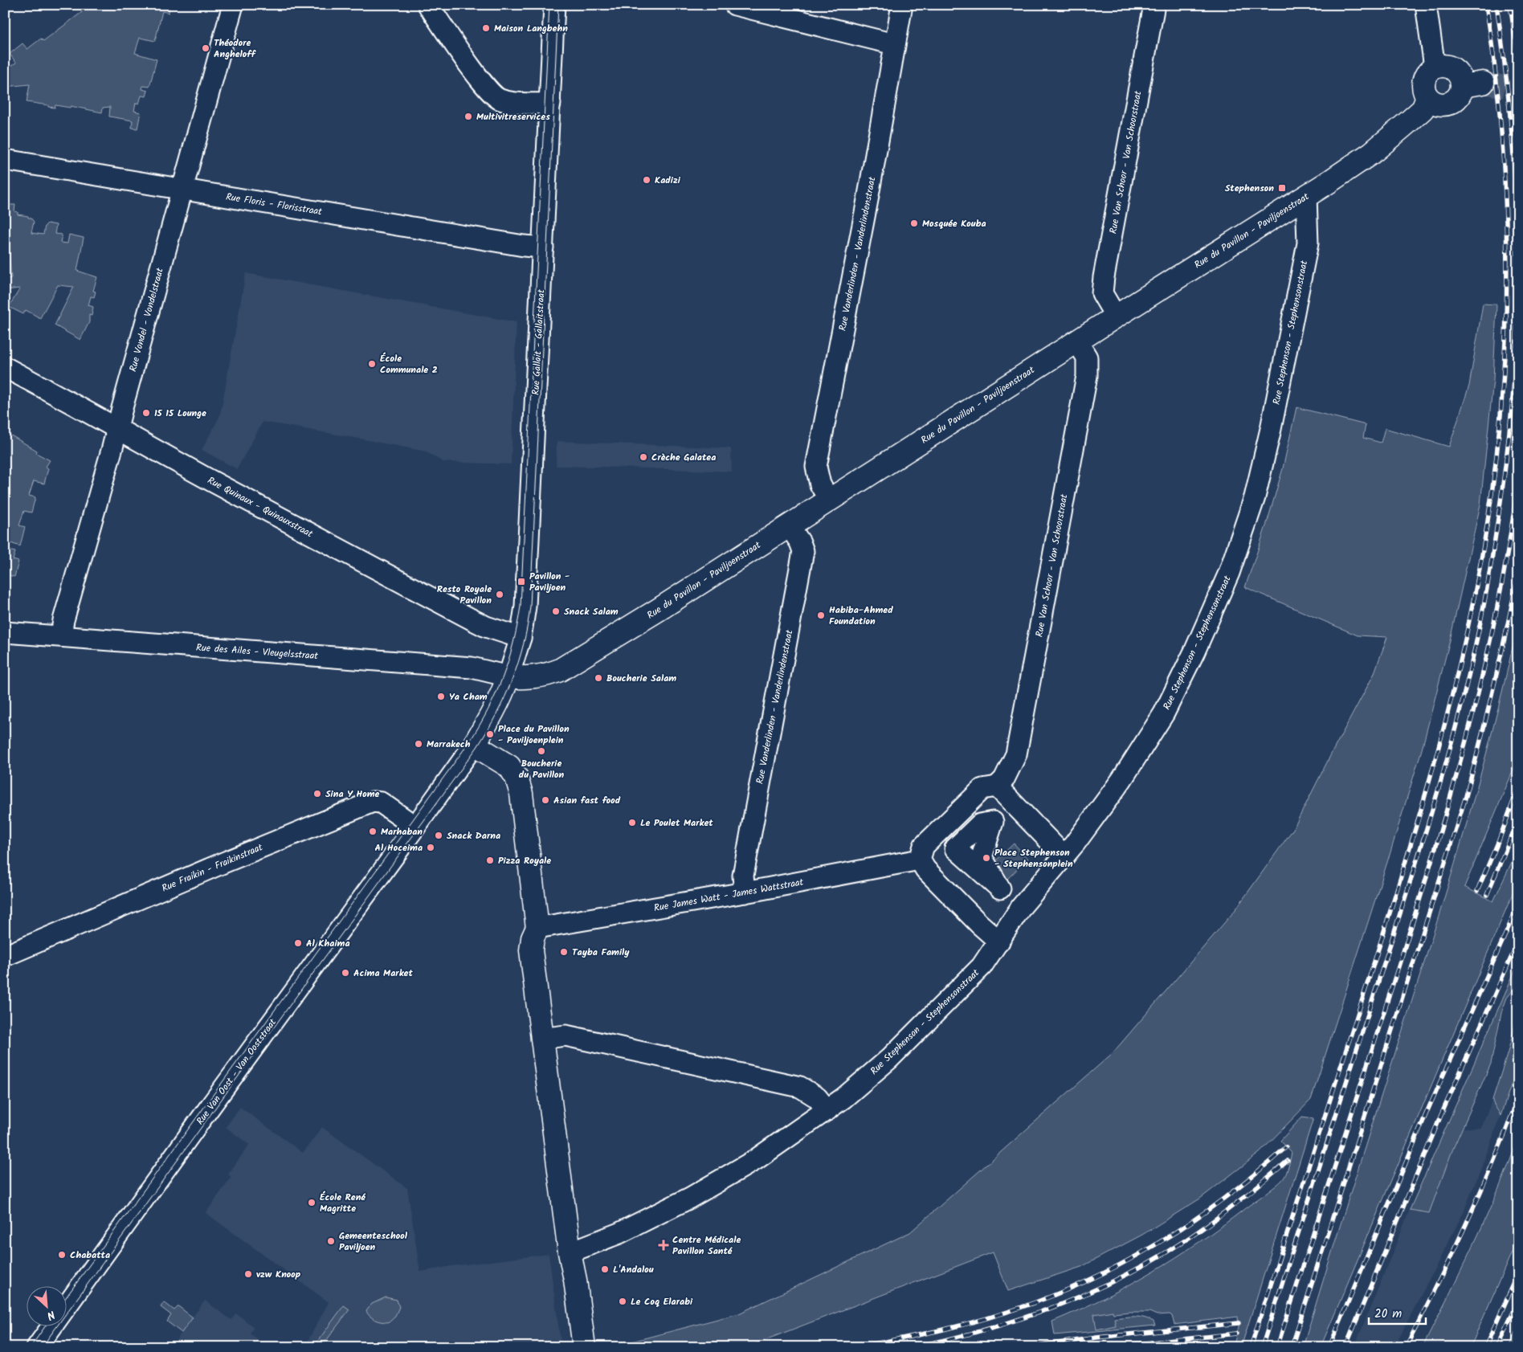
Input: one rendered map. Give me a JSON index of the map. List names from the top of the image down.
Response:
{
  "streets": {
    "street": [
      "Rue Van Schoor - Van Schoorstraat",
      "Rue Floris - Florisstraat",
      "Rue du Pavillon - Paviljoenstraat",
      "Rue Vanderlinden - Vanderlindenstraat",
      "Rue Vondel - Vondelstraat",
      "Rue Stephenson - Stephensonstraat",
      "Rue Gallait - Gallaitstraat",
      "Rue Quinaux - Quinauxstraat",
      "Rue des Ailes - Vleugelsstraat",
      "Rue Fraikin - Fraikinstraat",
      "Rue James Watt - James Wattstraat",
      "Rue Van Oost - Van Ooststraat"
    ]
  },
  "crossings": [
    ["Rue Van Schoor - Van Schoorstraat", "Rue du Pavillon - Paviljoenstraat"],
    ["Rue Floris - Florisstraat", "Rue Vondel - Vondelstraat"],
    ["Rue Floris - Florisstraat", "Rue Gallait - Gallaitstraat"],
    ["Rue du Pavillon - Paviljoenstraat", "Rue Vanderlinden - Vanderlindenstraat"],
    ["Rue du Pavillon - Paviljoenstraat", "Rue Stephenson - Stephensonstraat"],
    ["Rue du Pavillon - Paviljoenstraat", "Rue Gallait - Gallaitstraat"],
    ["Rue du Pavillon - Paviljoenstraat", "Rue des Ailes - Vleugelsstraat"],
    ["Rue Vanderlinden - Vanderlindenstraat", "Rue James Watt - James Wattstraat"],
    ["Rue Vondel - Vondelstraat", "Rue Quinaux - Quinauxstraat"],
    ["Rue Vondel - Vondelstraat", "Rue des Ailes - Vleugelsstraat"],
    ["Rue Gallait - Gallaitstraat", "Rue Quinaux - Quinauxstraat"],
    ["Rue Gallait - Gallaitstraat", "Rue des Ailes - Vleugelsstraat"],
    ["Rue Fraikin - Fraikinstraat", "Rue Van Oost - Van Ooststraat"]
  ],
  "places": {
    "other": [
      "Maison Langbehn",
      "Théodore Angheloff",
      "Multivitreservices",
      "Kadizi",
      "Mosquée Kouba",
      "École Communale 2",
      "15 15 Lounge",
      "Crèche Galatea",
      "Resto Royale Pavillon",
      "Snack Salam",
      "Habiba-Ahmed Foundation",
      "Boucherie Salam",
      "Ya Cham",
      "Place du Pavillon - Paviljoenplein",
      "Marrakech",
      "Boucherie du Pavillon",
      "Sina Y Home",
      "Asian fast food",
      "Le Poulet Market",
      "Marhaban",
      "Snack Darna",
      "Al Hoceima",
      "Place Stephenson - Stephensonplein",
      "Pizza Royale",
      "Al Khaima",
      "Tayba Family",
      "Acima Market",
      "École René Magritte",
      "Gemeenteschool Paviljoen",
      "Chabatta",
      "L'Andalou",
      "vzw Knoop",
      "Le Coq Elarabi"
    ],
    "transit": ["Stephenson", "Pavillon - Paviljoen"],
    "health": ["Centre Médicale Pavillon Santé"]
  },
  "scale_bar": "20 m",
  "north": "bottom right"
}
